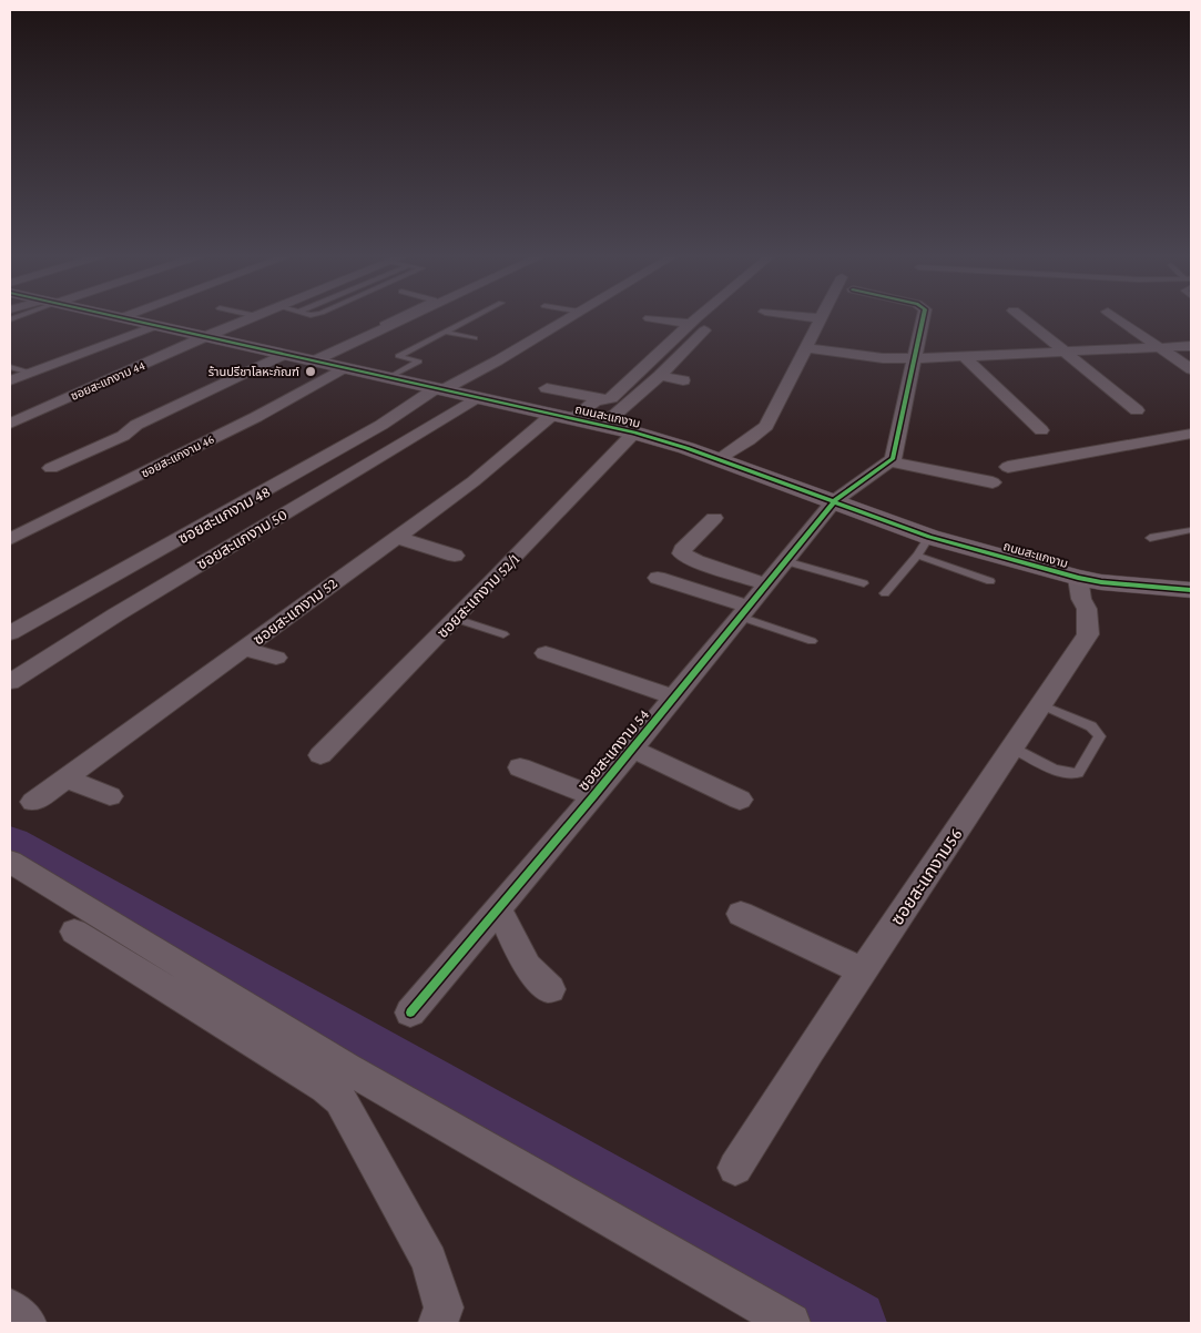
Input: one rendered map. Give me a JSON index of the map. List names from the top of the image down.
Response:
{
  "streets": {
    "street": [
      "ซอยสะแกงาม 44",
      "ถนนสะแกงาม",
      "ซอยสะแกงาม 46",
      "ซอยสะแกงาม 48",
      "ซอยสะแกงาม 50",
      "ซอยสะแกงาม 52/1",
      "ซอยสะแกงาม 52",
      "ซอยสะแกงาม 54",
      "ซอยสะแกงาม56"
    ]
  },
  "crossings": [
    ["ซอยสะแกงาม 44", "ถนนสะแกงาม"],
    ["ถนนสะแกงาม", "ซอยสะแกงาม 46"],
    ["ถนนสะแกงาม", "ซอยสะแกงาม 48"],
    ["ถนนสะแกงาม", "ซอยสะแกงาม 50"],
    ["ถนนสะแกงาม", "ซอยสะแกงาม 52/1"],
    ["ถนนสะแกงาม", "ซอยสะแกงาม 52"],
    ["ถนนสะแกงาม", "ซอยสะแกงาม 54"],
    ["ถนนสะแกงาม", "ซอยสะแกงาม56"]
  ],
  "places": ["ร้านปรีชาโลหะภัณฑ์"]
}
